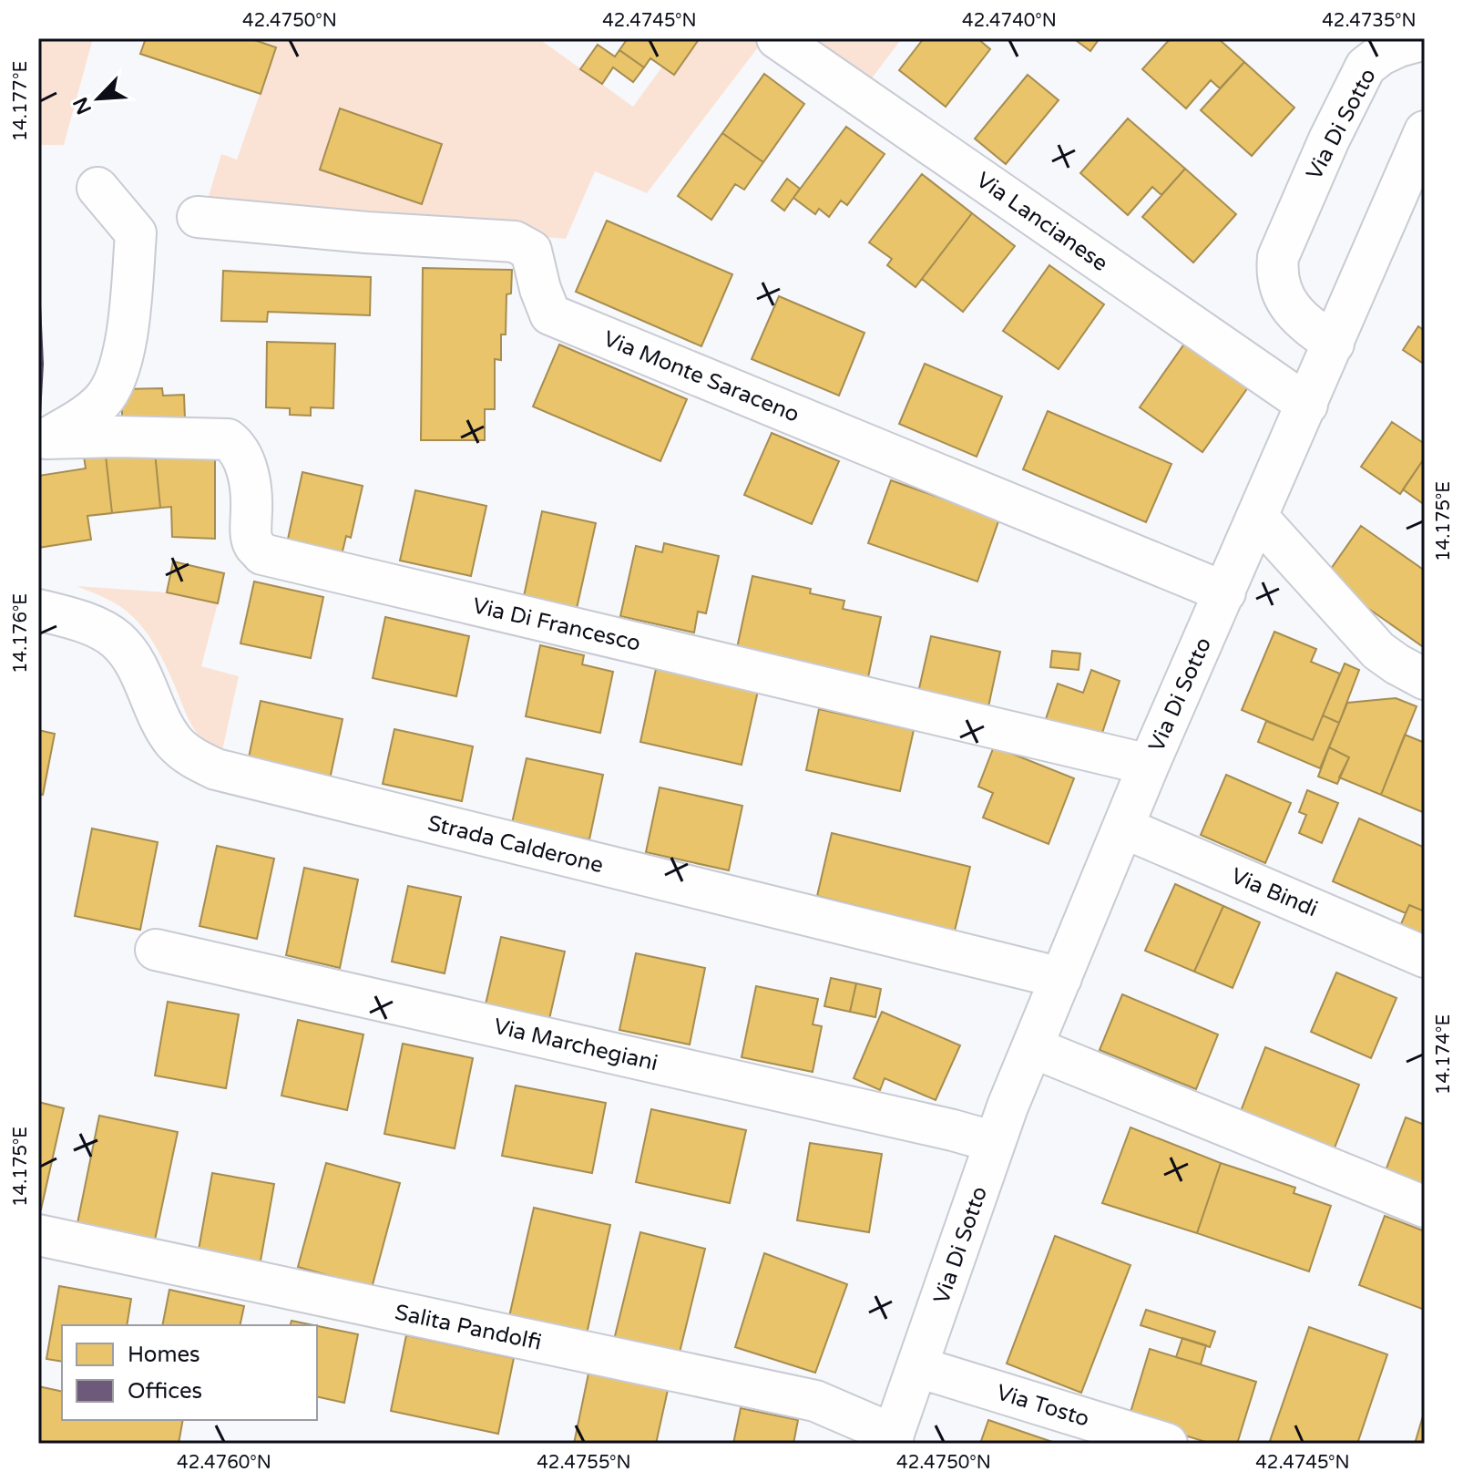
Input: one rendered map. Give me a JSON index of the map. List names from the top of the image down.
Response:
{
  "streets": {
    "street": [
      "Via Di Sotto",
      "Via Lancianese",
      "Via Monte Saraceno",
      "Via Di Francesco",
      "Strada Calderone",
      "Via Bindi",
      "Via Marchegiani",
      "Salita Pandolfi",
      "Via Tosto"
    ]
  },
  "crossings": [
    ["Via Di Sotto", "Via Lancianese"],
    ["Via Di Sotto", "Via Monte Saraceno"],
    ["Via Di Sotto", "Via Di Francesco"],
    ["Via Di Sotto", "Strada Calderone"],
    ["Via Di Sotto", "Via Bindi"],
    ["Via Di Sotto", "Via Marchegiani"],
    ["Via Di Sotto", "Salita Pandolfi"],
    ["Via Di Sotto", "Via Tosto"]
  ],
  "legend": ["Homes", "Offices"],
  "north": "bottom left",
  "coordinates": [
    "42.4750°N",
    "42.4745°N",
    "42.4740°N",
    "42.4735°N",
    "14.177°E",
    "14.175°E",
    "14.176°E",
    "14.174°E",
    "42.4760°N",
    "42.4755°N"
  ]
}
